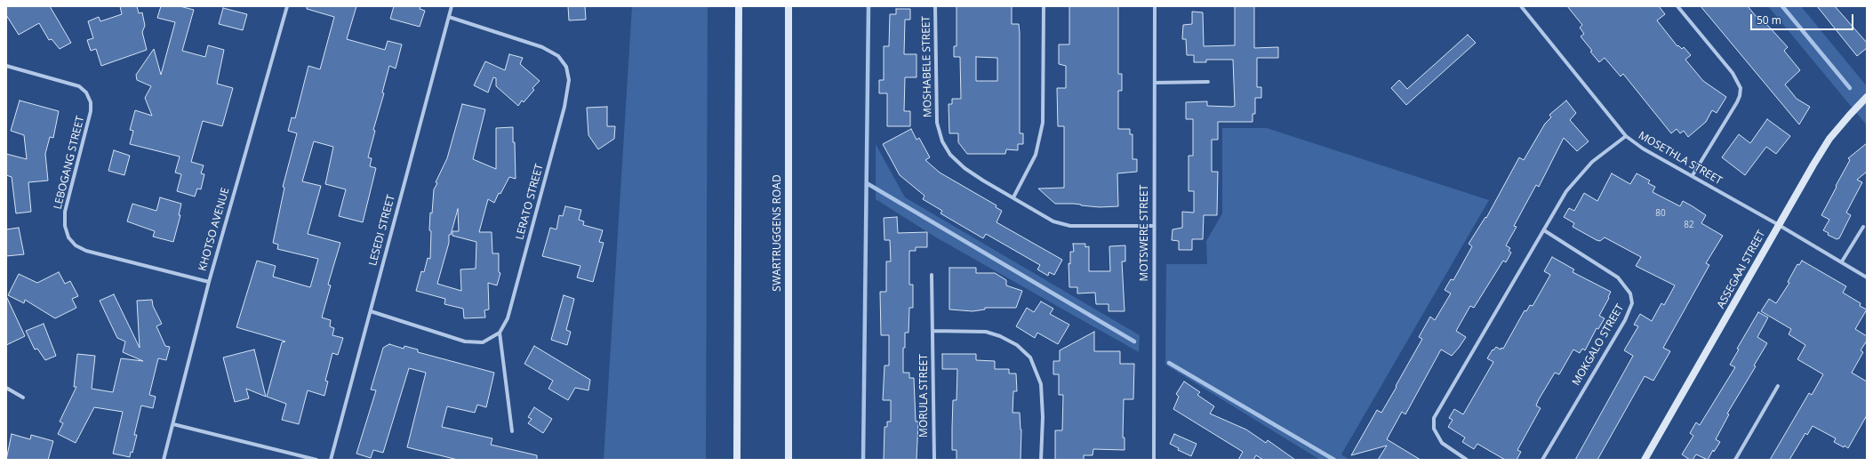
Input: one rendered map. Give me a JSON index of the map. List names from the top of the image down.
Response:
{
  "streets": {
    "main road": ["SWARTRUGGENS ROAD", "ASSEGAAI STREET"],
    "street": [
      "MOSHABELE STREET",
      "MOSETHLA STREET",
      "LEBOGANG STREET",
      "LERATO STREET",
      "KHOTSO AVENUE",
      "LESEDI STREET",
      "MOTSWERE STREET",
      "MOKGALO STREET",
      "MORULA STREET"
    ]
  },
  "crossings": [
    ["MOSHABELE STREET", "MOTSWERE STREET"],
    ["MOSETHLA STREET", "ASSEGAAI STREET"],
    ["LEBOGANG STREET", "KHOTSO AVENUE"],
    ["LERATO STREET", "LESEDI STREET"]
  ],
  "house_numbers": ["80", "82"],
  "scale_bar": "50 m"
}
